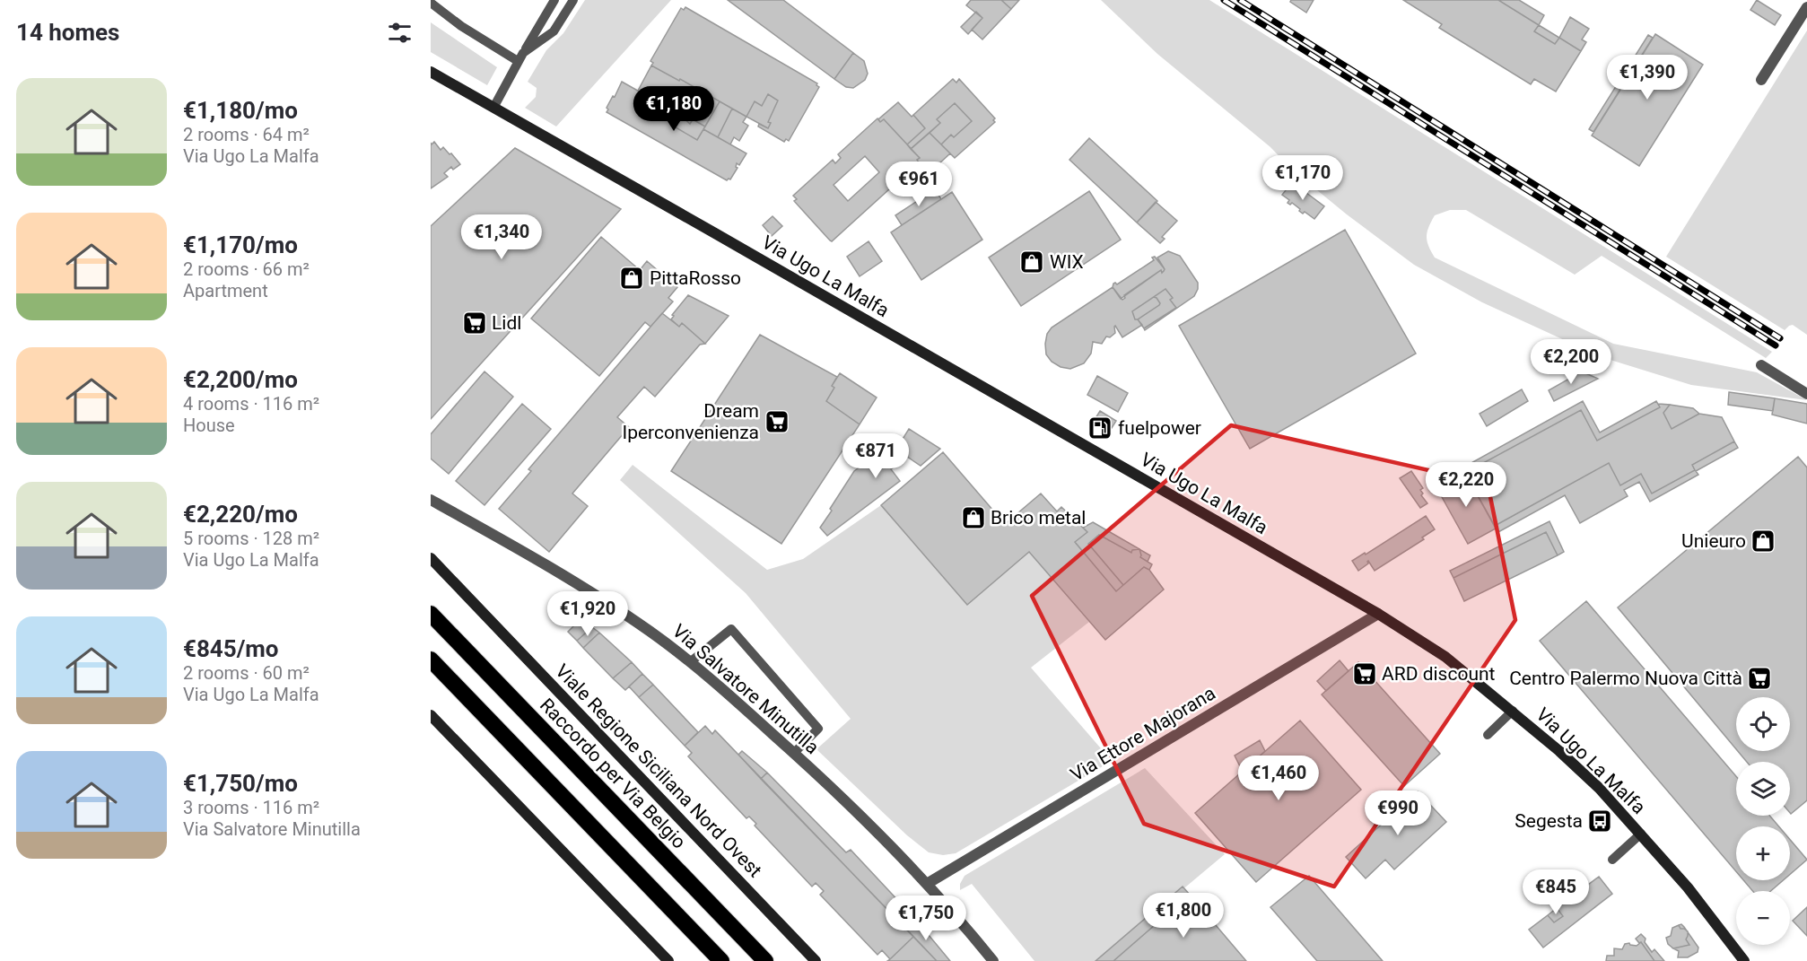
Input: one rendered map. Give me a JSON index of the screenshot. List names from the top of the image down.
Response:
{
  "streets": {
    "highway": ["Raccordo per Via Belgio"],
    "street": [
      "Via Ugo La Malfa",
      "Via Salvatore Minutilla",
      "Via Ettore Majorana",
      "Viale Regione Siciliana Nord Ovest"
    ]
  },
  "crossings": [
    ["Via Ugo La Malfa", "Via Ettore Majorana"],
    ["Via Salvatore Minutilla", "Via Ettore Majorana"]
  ],
  "places": {
    "shop": [
      "WIX",
      "PittaRosso",
      "Brico metal",
      "Unieuro"
    ],
    "supermarket": [
      "Lidl",
      "Dream Iperconvenienza",
      "ARD discount",
      "Centro Palermo Nuova Città"
    ],
    "fuel station": ["fuelpower"],
    "bus stop": ["Segesta"]
  },
  "page": {
    "heading": "14 homes",
    "price": [
      "€1,390",
      "€1,180",
      "€1,170",
      "€961",
      "€1,340",
      "€2,200",
      "€871",
      "€2,220",
      "€1,920",
      "€1,460",
      "€990",
      "€845",
      "€1,800",
      "€1,750"
    ],
    "list": [
      {
        "name": "€1,180/mo",
        "note": "2 rooms · 64 m² · Via Ugo La Malfa"
      },
      {
        "name": "€1,170/mo",
        "note": "2 rooms · 66 m² · Apartment"
      },
      {
        "name": "€2,200/mo",
        "note": "4 rooms · 116 m² · House"
      },
      {
        "name": "€2,220/mo",
        "note": "5 rooms · 128 m² · Via Ugo La Malfa"
      },
      {
        "name": "€845/mo",
        "note": "2 rooms · 60 m² · Via Ugo La Malfa"
      },
      {
        "name": "€1,750/mo",
        "note": "3 rooms · 116 m² · Via Salvatore Minutilla"
      }
    ],
    "map_buttons": ["+", "−"]
  }
}
